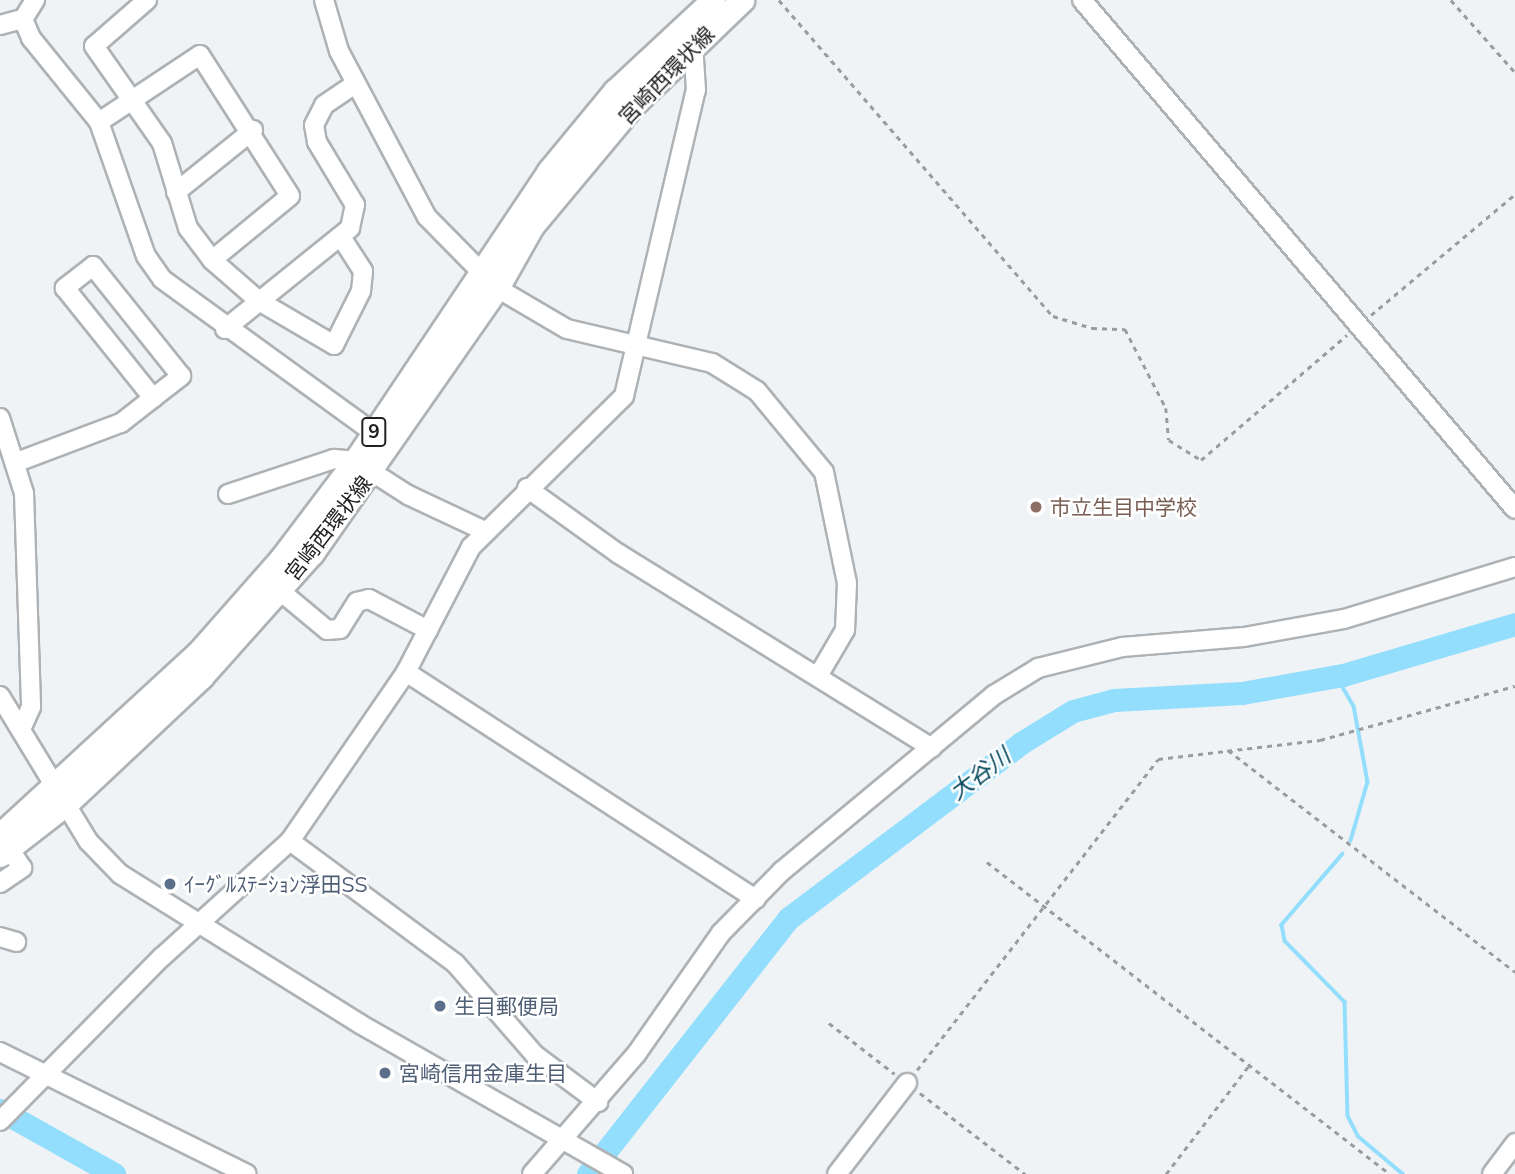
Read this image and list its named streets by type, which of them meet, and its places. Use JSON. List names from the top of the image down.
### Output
{
  "streets": {
    "main road": ["宮崎西環状線", "9"]
  },
  "water": ["大谷川"],
  "places": [
    "市立生目中学校",
    "ｲｰｸﾞﾙｽﾃｰｼｮﾝ浮田SS",
    "生目郵便局",
    "宮崎信用金庫生目"
  ]
}
